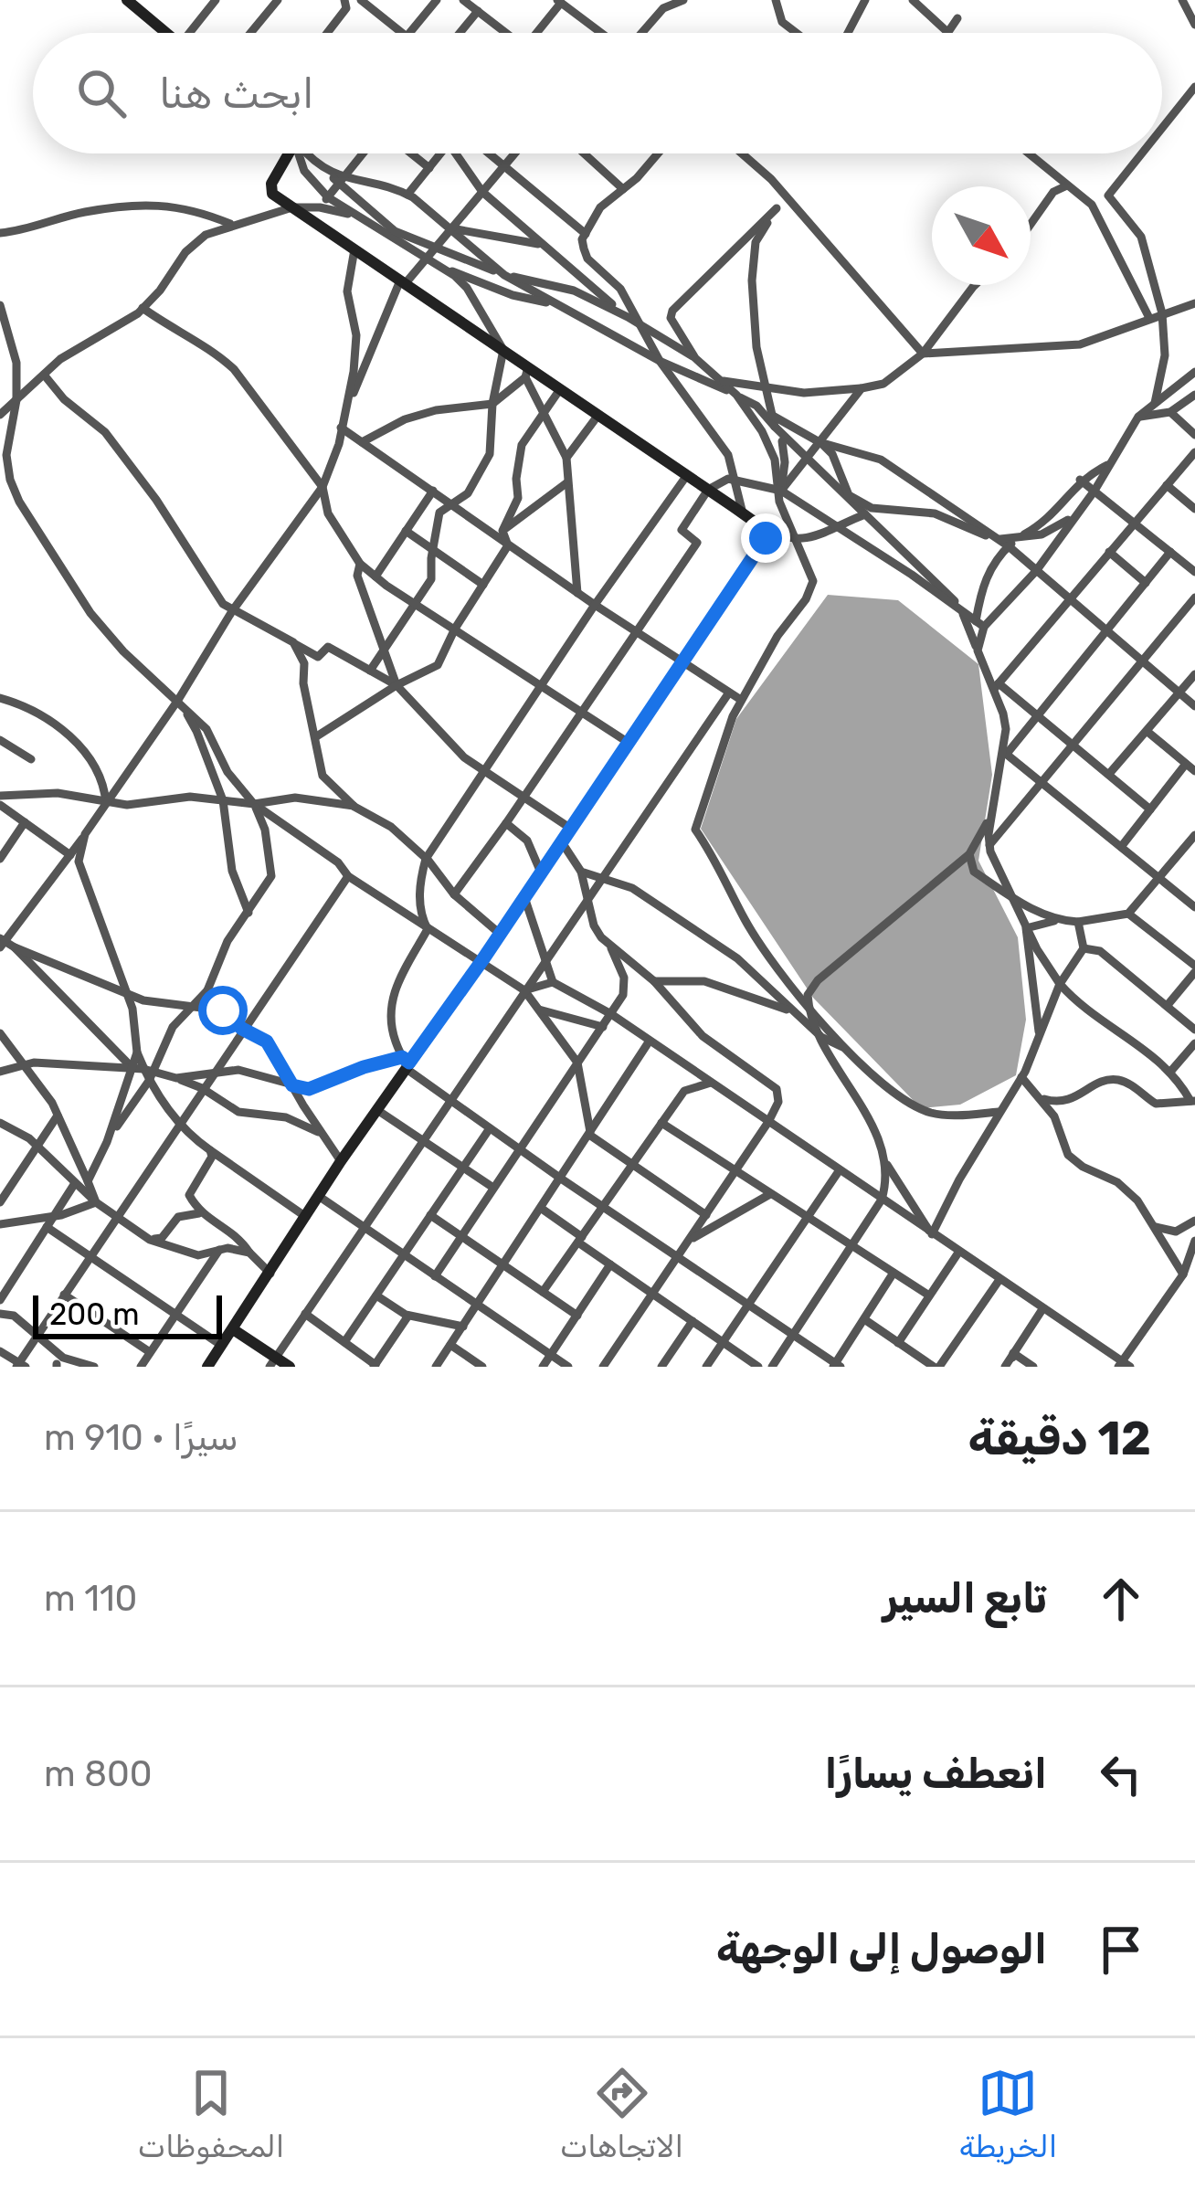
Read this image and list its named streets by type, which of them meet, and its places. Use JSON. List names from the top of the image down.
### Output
{
  "scale_bar": "200 m",
  "north": "bottom right",
  "page": {
    "search": "ابحث هنا",
    "scale": "200 m",
    "heading": ["12 دقيقة", "سيرًا · 910 m"],
    "list": [
      ["تابع السير", "110 m"],
      ["انعطف يسارًا", "800 m"],
      "الوصول إلى الوجهة"
    ],
    "nav": ["الخريطة", "الاتجاهات", "المحفوظات"]
  }
}
